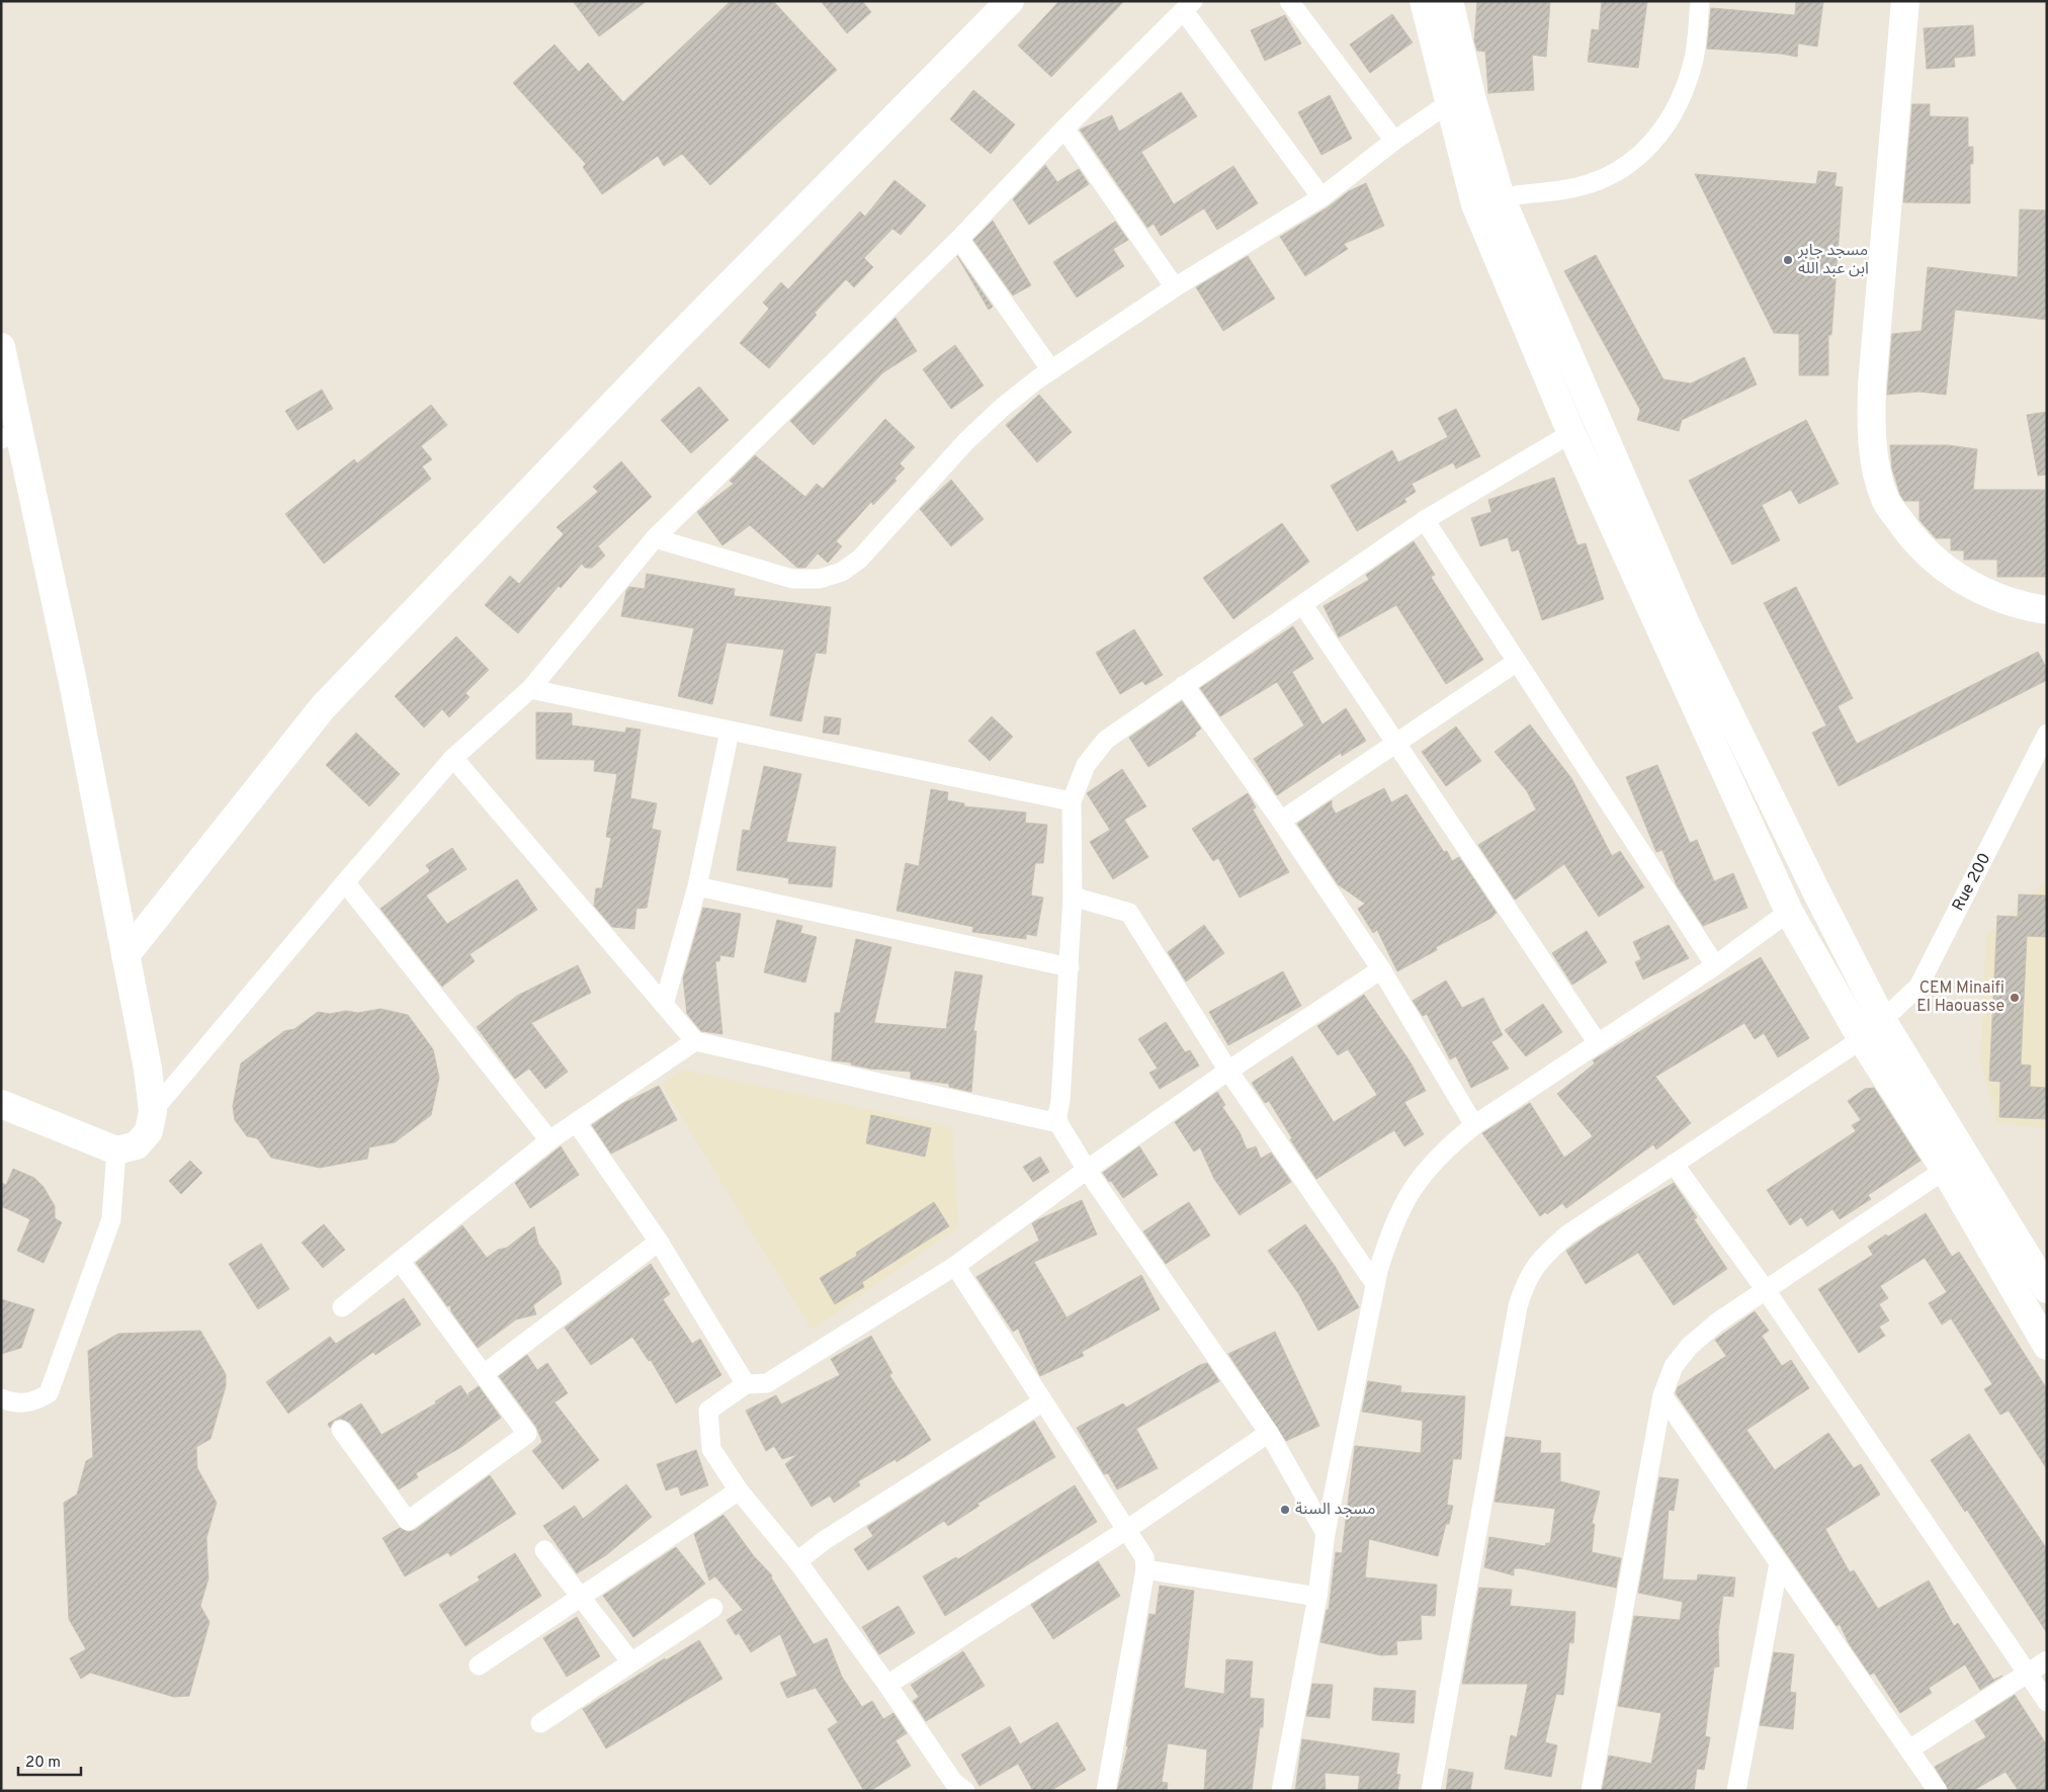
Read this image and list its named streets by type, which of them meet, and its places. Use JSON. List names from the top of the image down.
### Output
{
  "streets": {
    "street": ["Rue 200"]
  },
  "places": ["مسجد جابر ابن عبد الله", "CEM Minaifi El Haouasse", "مسجد السنة"],
  "scale_bar": "20 m"
}
